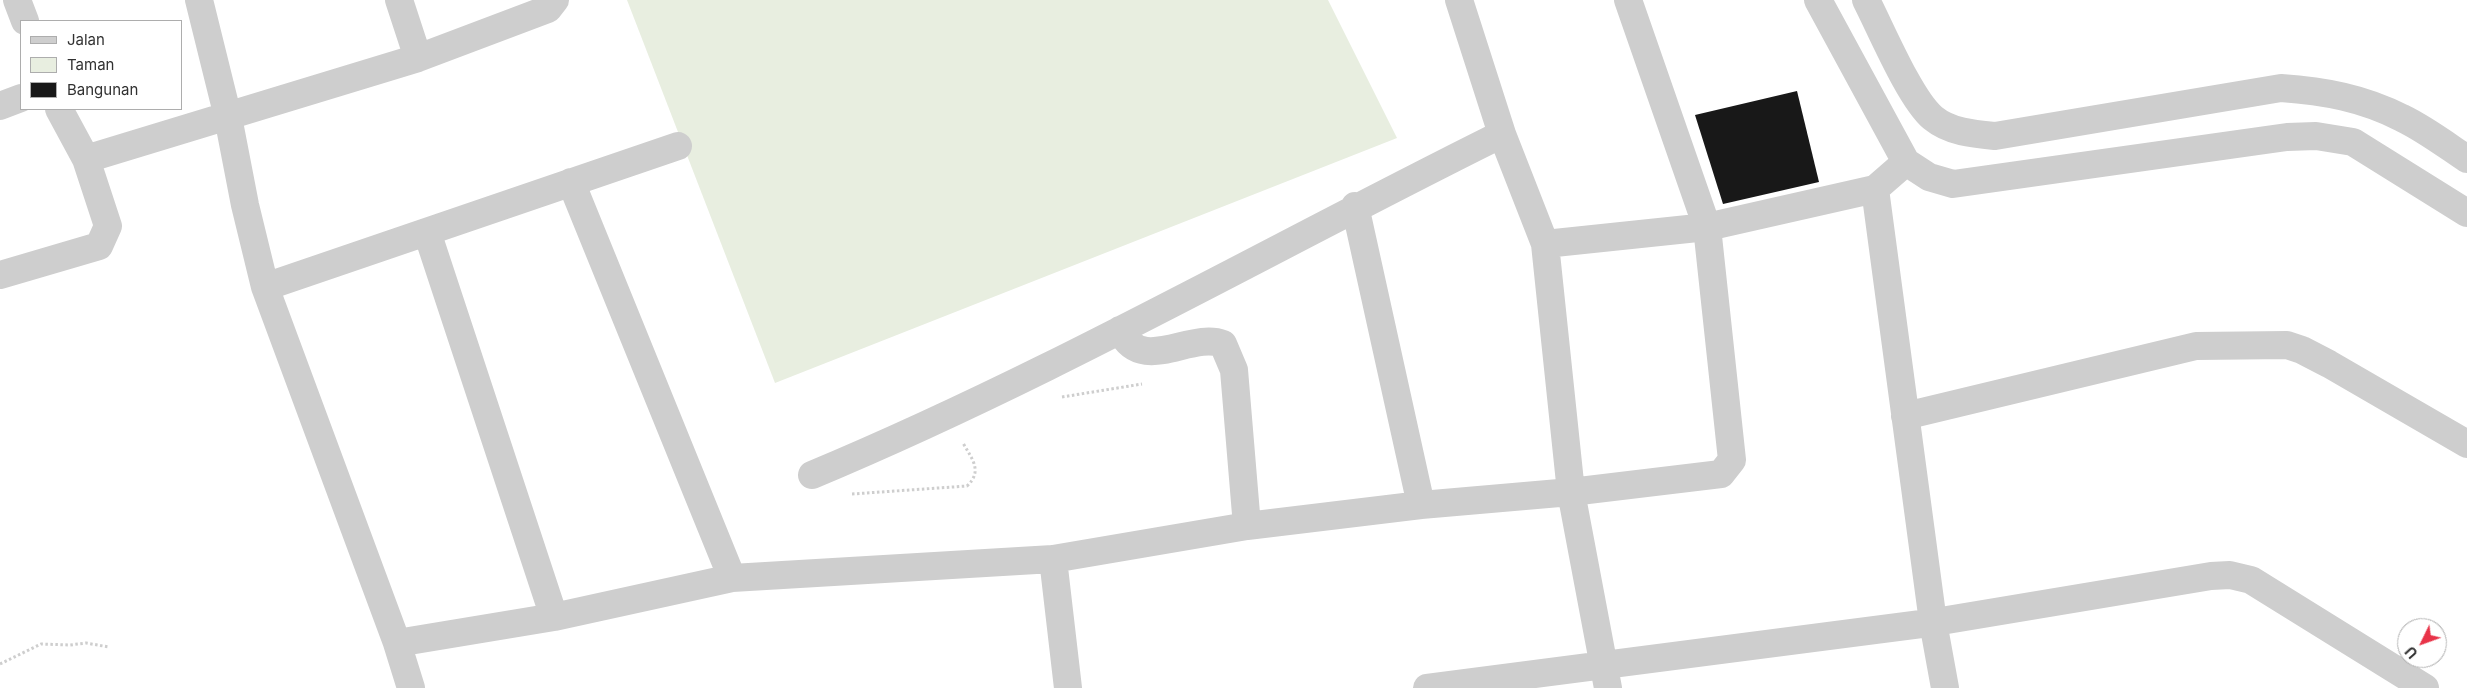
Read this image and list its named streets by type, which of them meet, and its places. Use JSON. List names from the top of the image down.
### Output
{
  "legend": ["Jalan", "Taman", "Bangunan"],
  "north": "bottom left"
}
